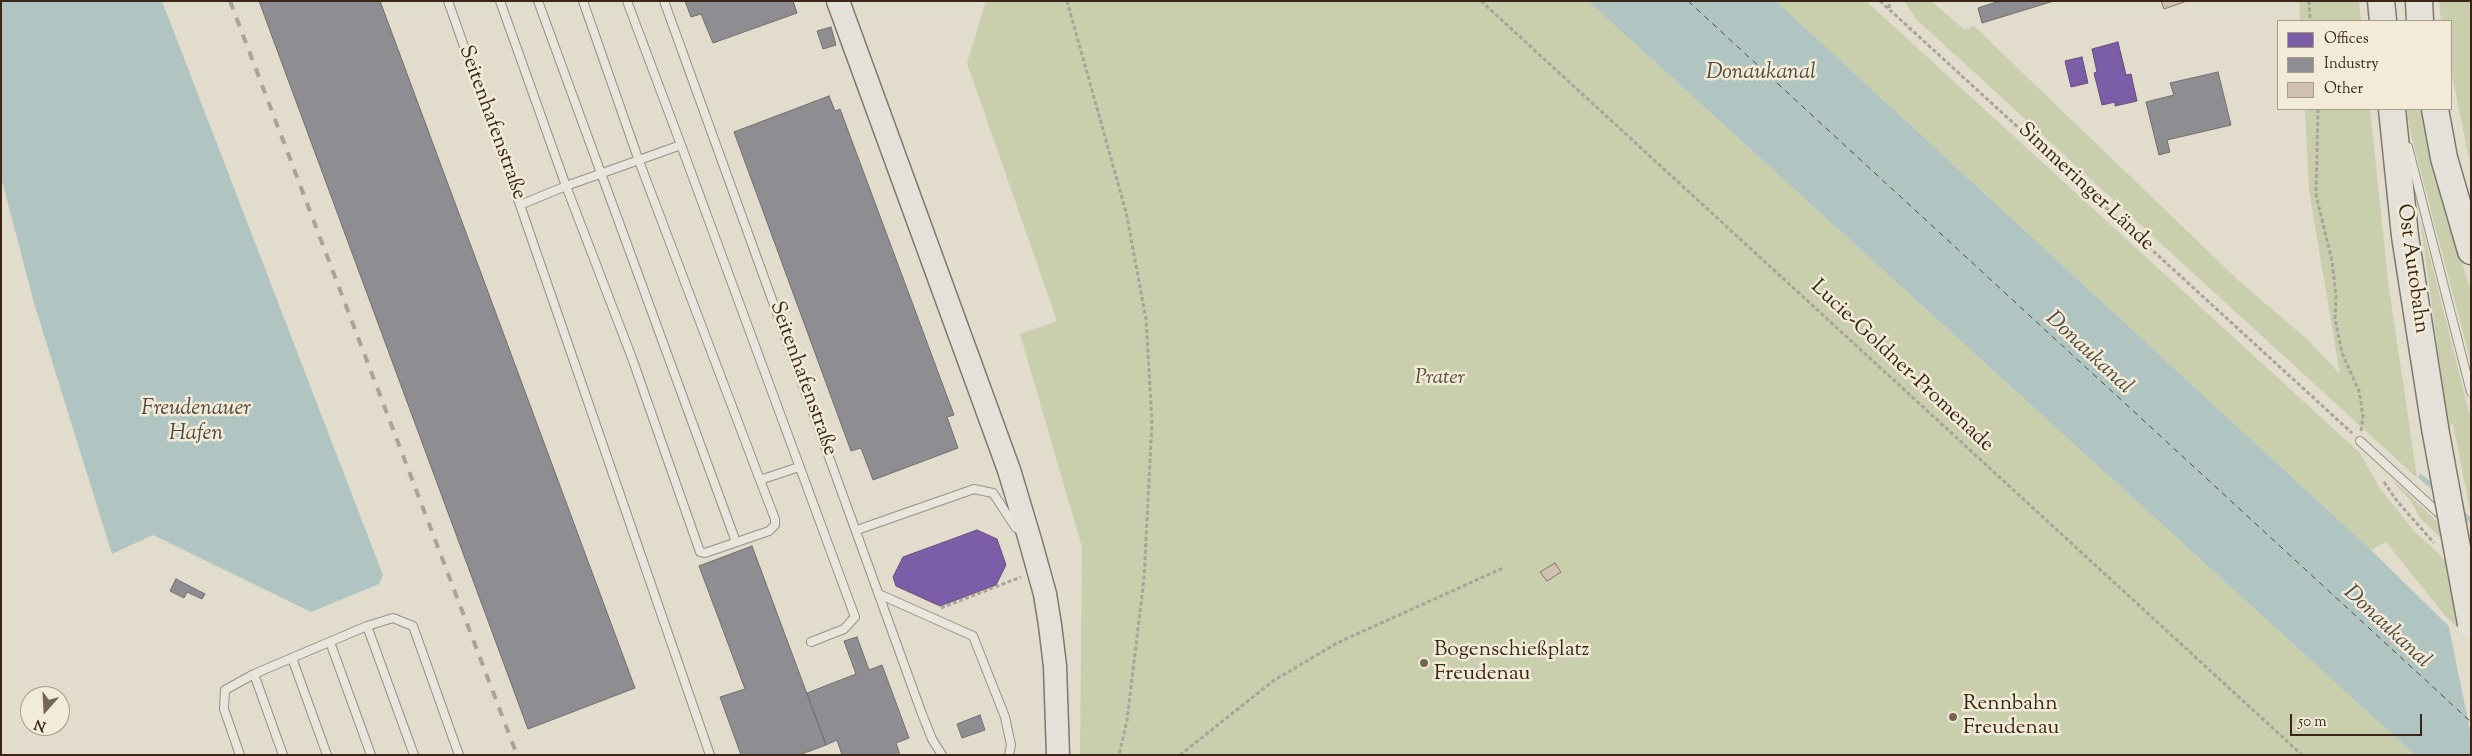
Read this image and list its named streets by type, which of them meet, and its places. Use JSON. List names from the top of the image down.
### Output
{
  "streets": {
    "highway": ["Ost Autobahn"],
    "lane": ["Seitenhafenstraße"],
    "path": ["Simmeringer Lände", "Lucie-Goldner-Promenade"]
  },
  "water": ["Donaukanal", "Freudenauer Hafen"],
  "parks": ["Prater"],
  "places": ["Bogenschießplatz Freudenau", "Rennbahn Freudenau"],
  "legend": ["Offices", "Industry", "Other"],
  "scale_bar": "50 m",
  "north": "bottom"
}
